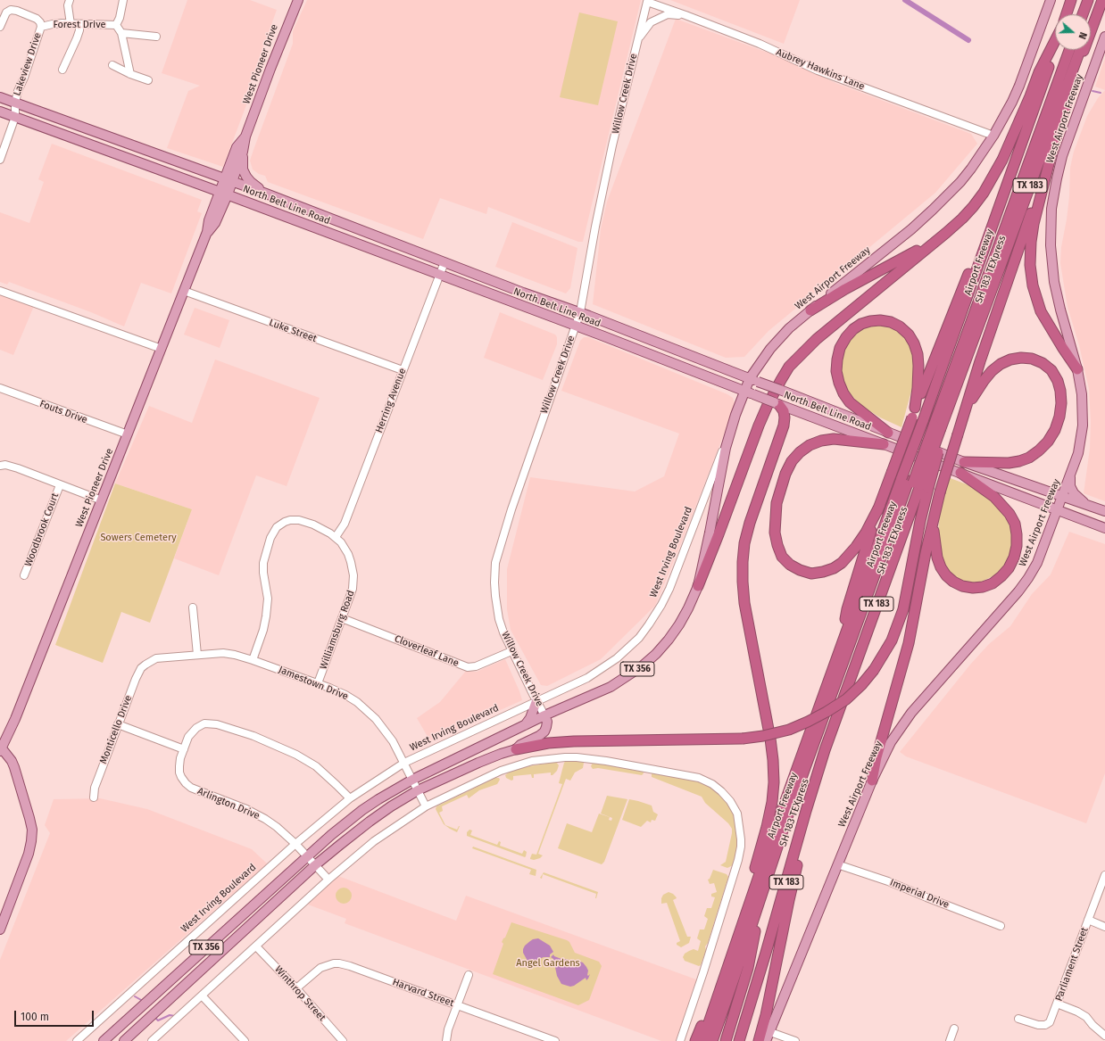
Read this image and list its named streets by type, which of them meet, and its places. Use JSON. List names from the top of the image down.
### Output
{
  "streets": {
    "highway": ["TX 183", "Airport Freeway", "SH 183 TEXpress"],
    "main road": [
      "West Pioneer Drive",
      "West Airport Freeway",
      "North Belt Line Road",
      "West Irving Boulevard",
      "TX 356"
    ],
    "street": [
      "Forest Drive",
      "Lakeview Drive",
      "Aubrey Hawkins Lane",
      "Willow Creek Drive",
      "Luke Street",
      "Herring Avenue",
      "Fouts Drive",
      "Woodbrook Court",
      "Williamsburg Road",
      "Cloverleaf Lane",
      "Jamestown Drive",
      "Monticello Drive",
      "Arlington Drive",
      "Imperial Drive",
      "Parliament Street",
      "Harvard Street",
      "Winthrop Street"
    ]
  },
  "crossings": [
    ["Forest Drive", "Lakeview Drive"],
    ["Lakeview Drive", "North Belt Line Road"],
    ["West Pioneer Drive", "North Belt Line Road"],
    ["West Pioneer Drive", "Luke Street"],
    ["West Pioneer Drive", "Fouts Drive"],
    ["Aubrey Hawkins Lane", "Willow Creek Drive"],
    ["Aubrey Hawkins Lane", "West Airport Freeway"],
    ["Willow Creek Drive", "North Belt Line Road"],
    ["Willow Creek Drive", "West Irving Boulevard"],
    ["Willow Creek Drive", "Cloverleaf Lane"],
    ["Willow Creek Drive", "TX 356"],
    ["West Airport Freeway", "North Belt Line Road"],
    ["West Airport Freeway", "West Irving Boulevard"],
    ["West Airport Freeway", "Imperial Drive"],
    ["North Belt Line Road", "Herring Avenue"],
    ["North Belt Line Road", "West Irving Boulevard"],
    ["Airport Freeway", "SH 183 TEXpress"],
    ["Luke Street", "Herring Avenue"],
    ["Herring Avenue", "Williamsburg Road"],
    ["West Irving Boulevard", "Jamestown Drive"],
    ["West Irving Boulevard", "Arlington Drive"],
    ["Williamsburg Road", "Cloverleaf Lane"],
    ["Williamsburg Road", "Jamestown Drive"],
    ["TX 356", "Jamestown Drive"],
    ["TX 356", "Arlington Drive"],
    ["Jamestown Drive", "Monticello Drive"],
    ["Harvard Street", "Winthrop Street"]
  ],
  "parks": ["Sowers Cemetery", "Angel Gardens"],
  "scale_bar": "100 m",
  "north": "right"
}
